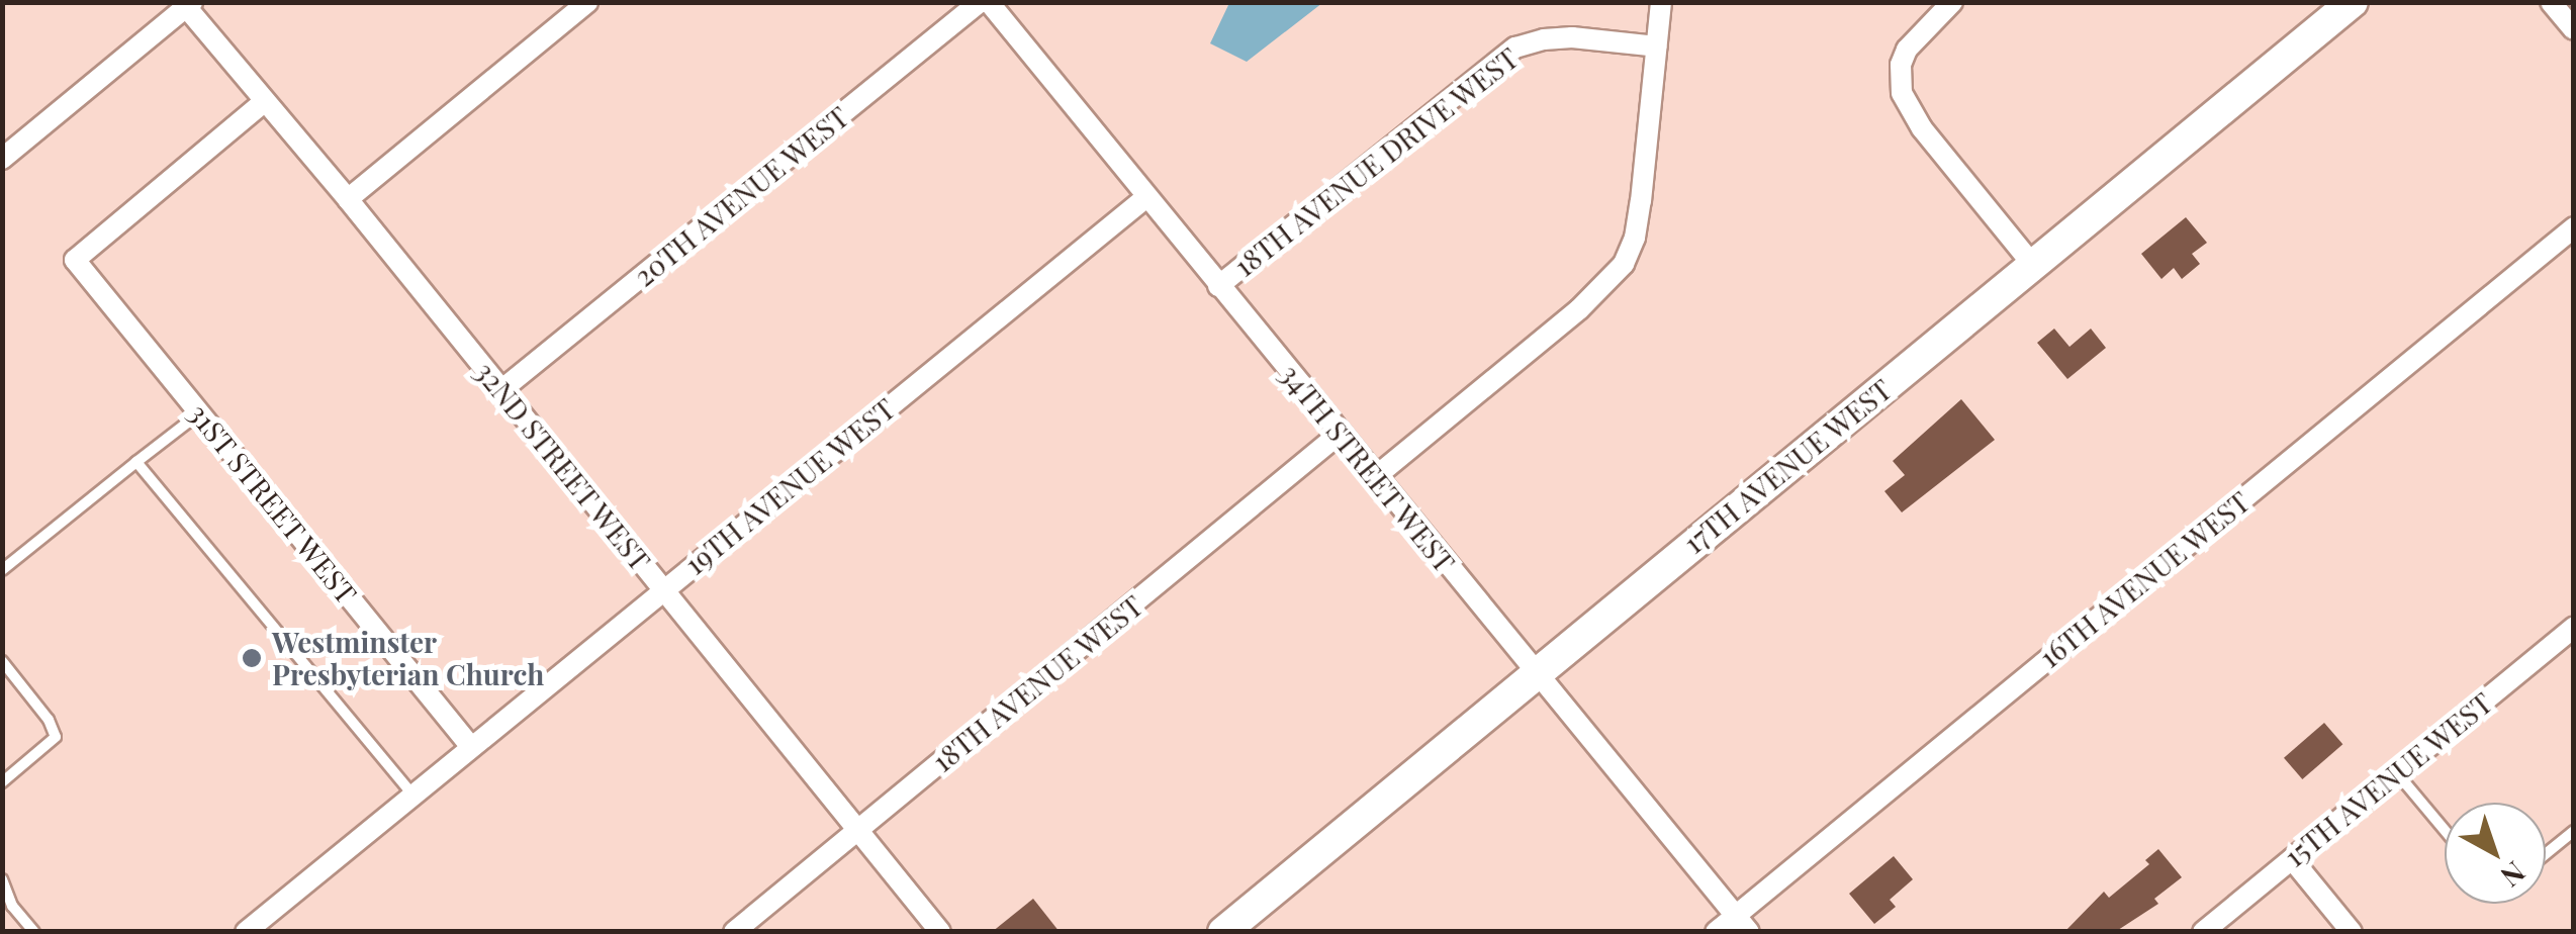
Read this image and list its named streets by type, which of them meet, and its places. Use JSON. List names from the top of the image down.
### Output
{
  "streets": {
    "street": [
      "18TH AVENUE DRIVE WEST",
      "20TH AVENUE WEST",
      "32ND STREET WEST",
      "17TH AVENUE WEST",
      "34TH STREET WEST",
      "19TH AVENUE WEST",
      "31ST STREET WEST",
      "16TH AVENUE WEST",
      "18TH AVENUE WEST",
      "15TH AVENUE WEST"
    ]
  },
  "crossings": [
    ["18TH AVENUE DRIVE WEST", "34TH STREET WEST"],
    ["20TH AVENUE WEST", "32ND STREET WEST"],
    ["32ND STREET WEST", "19TH AVENUE WEST"],
    ["32ND STREET WEST", "31ST STREET WEST"],
    ["32ND STREET WEST", "18TH AVENUE WEST"],
    ["17TH AVENUE WEST", "34TH STREET WEST"],
    ["34TH STREET WEST", "19TH AVENUE WEST"],
    ["34TH STREET WEST", "16TH AVENUE WEST"],
    ["34TH STREET WEST", "18TH AVENUE WEST"],
    ["19TH AVENUE WEST", "31ST STREET WEST"]
  ],
  "places": ["Westminster Presbyterian Church"],
  "north": "bottom right"
}
